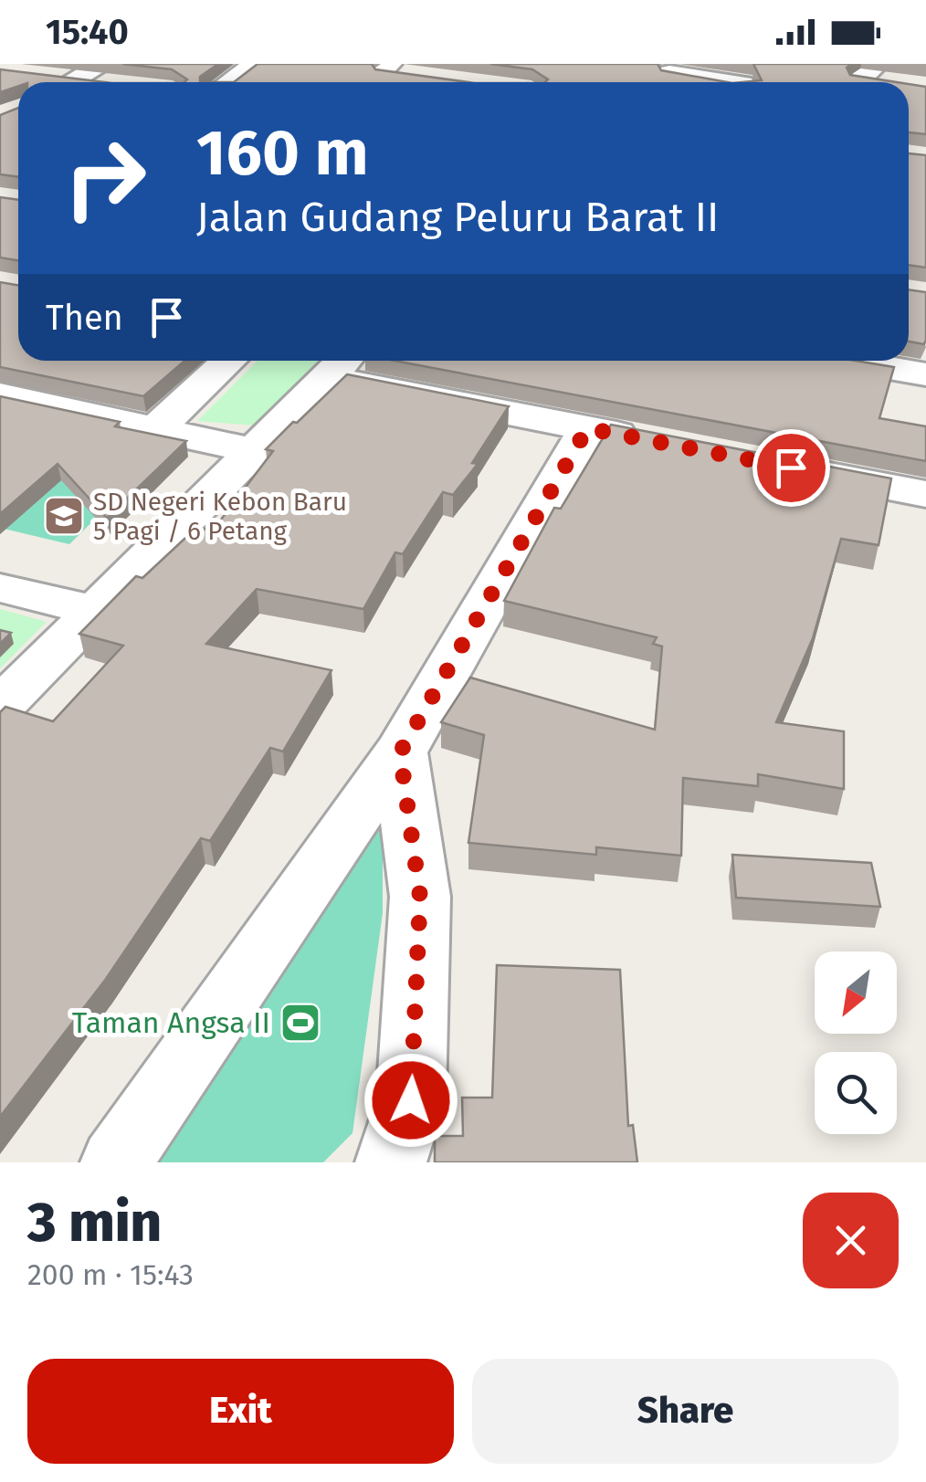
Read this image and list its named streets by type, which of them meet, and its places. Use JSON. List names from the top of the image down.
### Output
{
  "places": {
    "school or university": ["SD Negeri Kebon Baru 5 Pagi / 6 Petang"],
    "sports": ["Taman Angsa II"]
  },
  "north": "bottom left",
  "page": {
    "status": "15:40",
    "turn": ["160 m", "Jalan Gudang Peluru Barat II"],
    "then": "Then",
    "heading": ["3 min", "200 m · 15:43"],
    "buttons": ["Exit", "Share"]
  }
}
